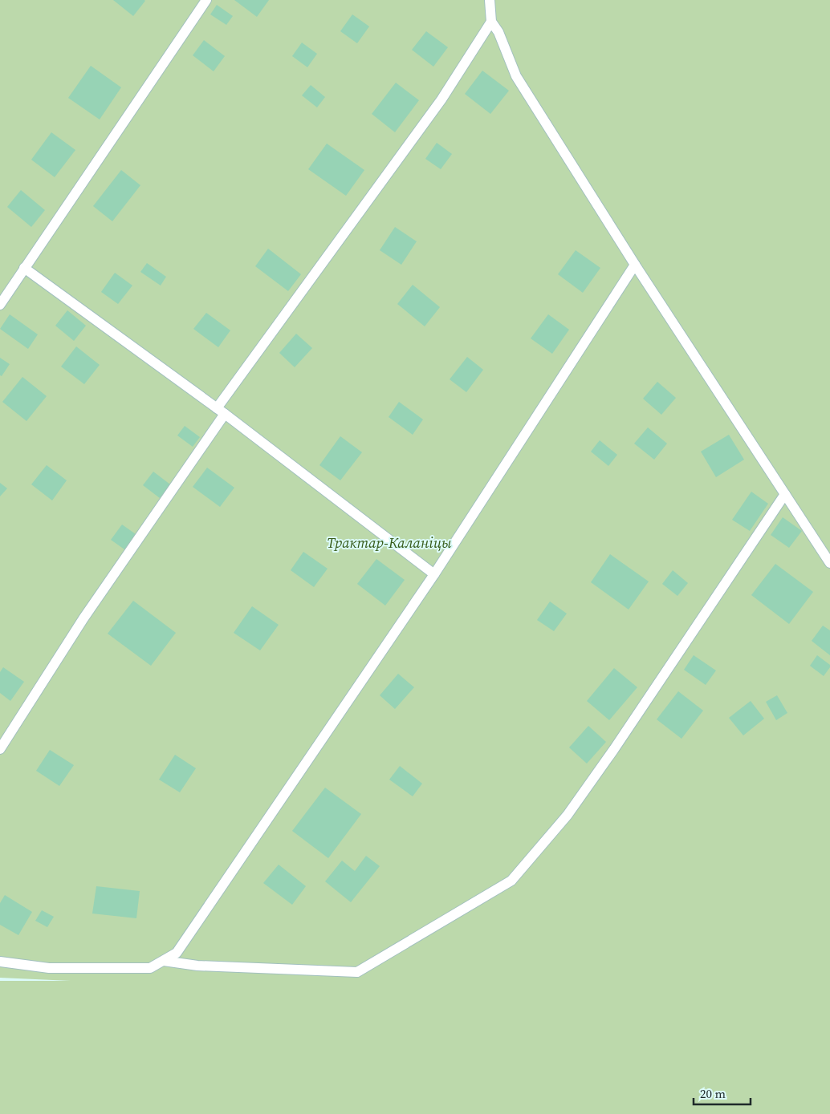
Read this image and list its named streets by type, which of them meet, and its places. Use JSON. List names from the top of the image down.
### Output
{
  "parks": ["Трактар-Каланіцы"],
  "scale_bar": "20 m"
}
